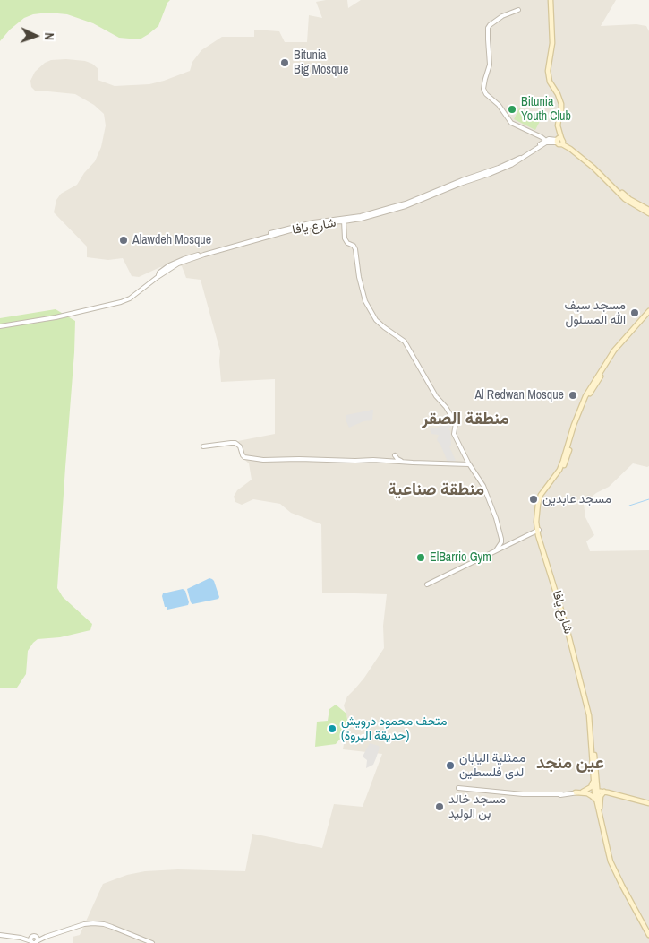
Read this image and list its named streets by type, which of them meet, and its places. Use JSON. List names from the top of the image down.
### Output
{
  "streets": {
    "main road": ["شارع يافا"]
  },
  "districts": ["منطقة الصقر", "منطقة صناعية", "عين منجد"],
  "places": [
    "Bitunia Big Mosque",
    "Bitunia Youth Club",
    "Alawdeh Mosque",
    "مسجد سيف الله المسلول",
    "Al Redwan Mosque",
    "مسجد عابدين",
    "ElBarrio Gym",
    "متحف محمود درويش (حديقة البروة)",
    "ممثلية اليابان لدى فلسطين",
    "مسجد خالد بن الوليد"
  ],
  "north": "right"
}
